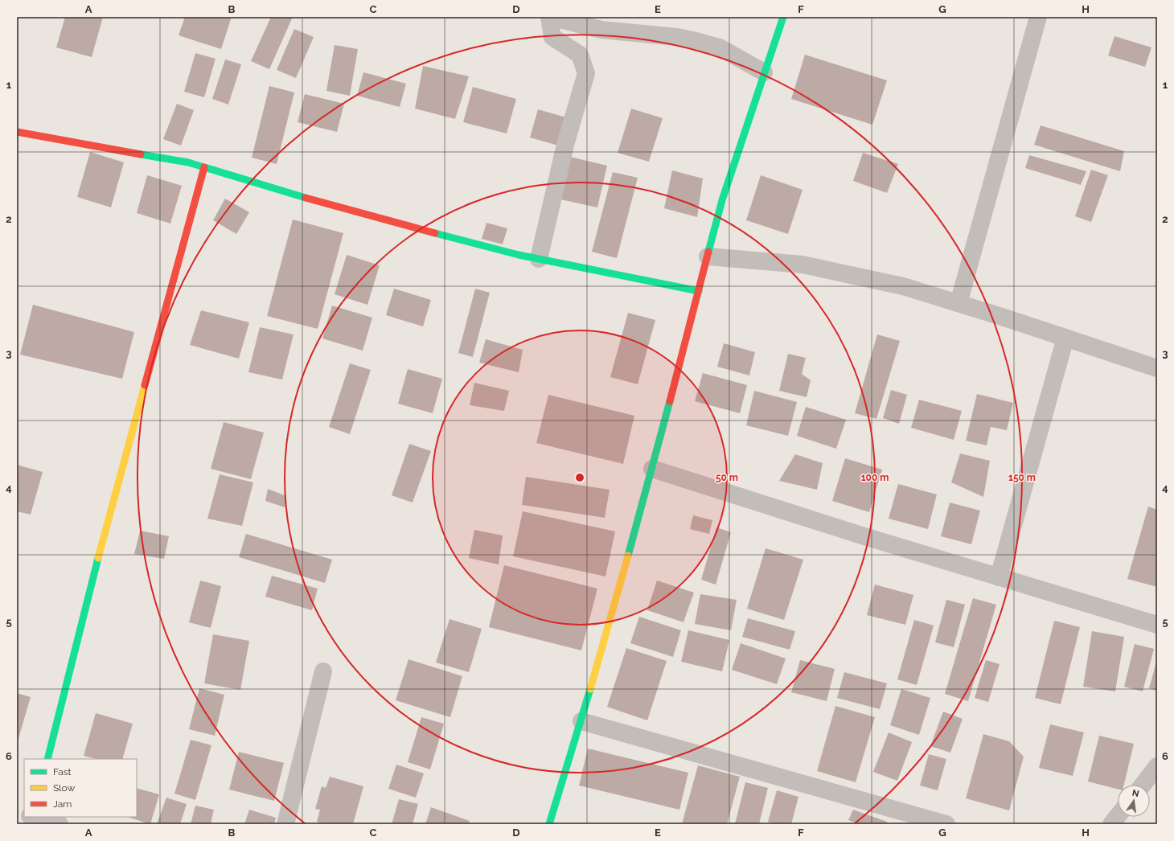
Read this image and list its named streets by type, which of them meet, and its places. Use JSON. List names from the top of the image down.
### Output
{
  "legend": ["Fast", "Slow", "Jam"],
  "north": "top",
  "grid": {
    "columns": [
      "A",
      "B",
      "C",
      "D",
      "E",
      "F",
      "G",
      "H"
    ],
    "rows": [
      "1",
      "2",
      "3",
      "4",
      "5",
      "6"
    ]
  },
  "rings": ["50 m", "100 m", "150 m"]
}
